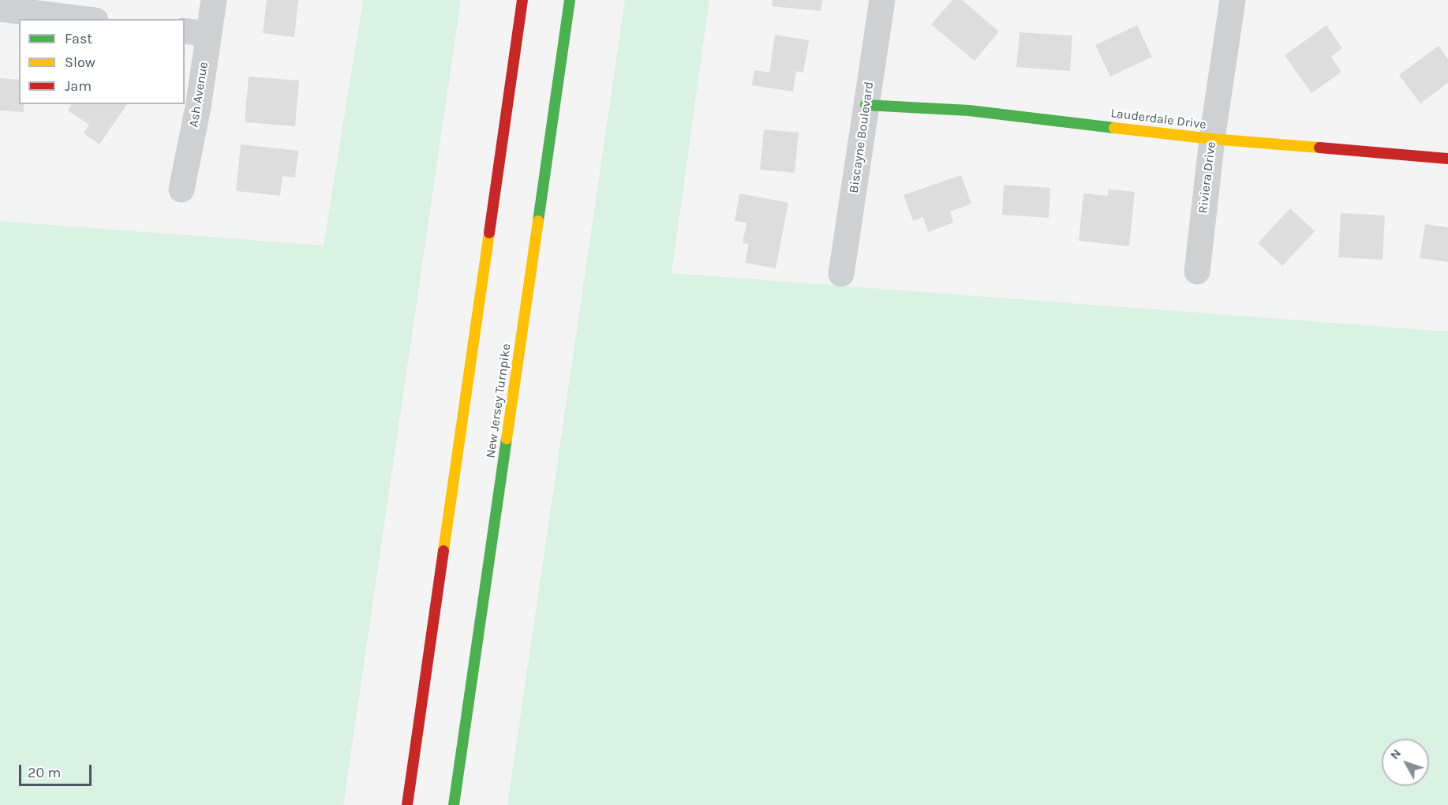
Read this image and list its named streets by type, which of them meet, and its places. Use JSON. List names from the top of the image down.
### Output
{
  "streets": {
    "main road": ["Lauderdale Drive", "New Jersey Turnpike"],
    "street": ["Ash Avenue", "Biscayne Boulevard", "Riviera Drive"]
  },
  "crossings": [
    ["Lauderdale Drive", "Biscayne Boulevard"],
    ["Lauderdale Drive", "Riviera Drive"]
  ],
  "legend": ["Fast", "Slow", "Jam"],
  "scale_bar": "20 m",
  "north": "top left"
}
